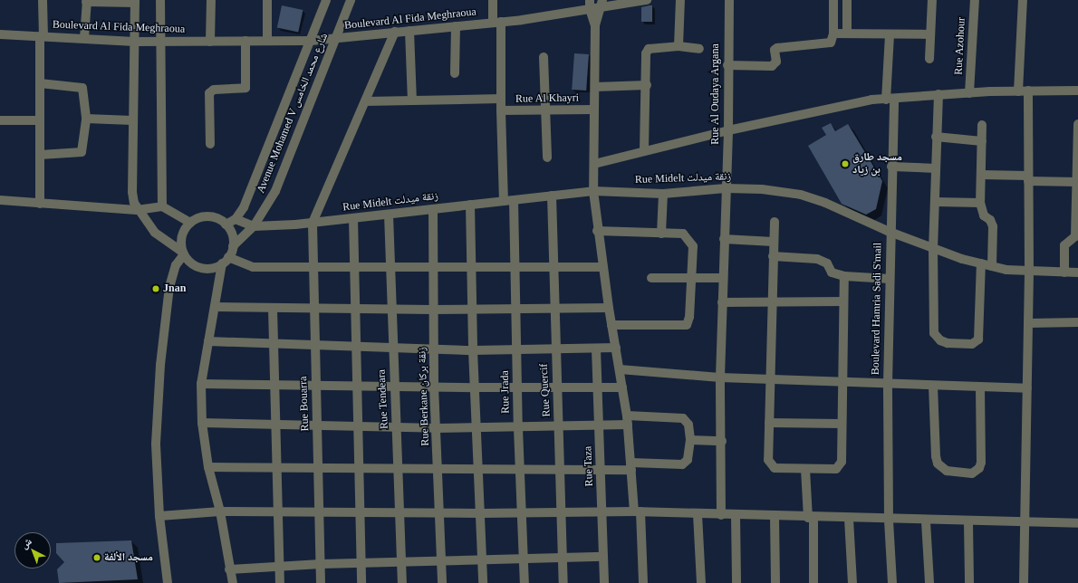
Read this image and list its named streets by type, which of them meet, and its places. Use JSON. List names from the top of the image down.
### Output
{
  "streets": {
    "street": [
      "Boulevard Al Fida Meghraoua",
      "Rue Azohour",
      "Rue Al Oudaya Argana",
      "Rue Al Khayri",
      "Avenue Mohamed V شارع محمد الخامس",
      "Rue Midelt زنقة ميدلت",
      "Boulevard Hamria Sadi S'mail",
      "Rue Quercif",
      "Rue Jrada",
      "Rue Berkane زنقة بركان",
      "Rue Tendeara",
      "Rue Bouarra",
      "Rue Taza"
    ]
  },
  "crossings": [
    ["Boulevard Al Fida Meghraoua", "Avenue Mohamed V شارع محمد الخامس"],
    ["Boulevard Al Fida Meghraoua", "Rue Jrada"],
    ["Rue Al Oudaya Argana", "Rue Midelt زنقة ميدلت"],
    ["Rue Al Khayri", "Rue Jrada"],
    ["Avenue Mohamed V شارع محمد الخامس", "Rue Midelt زنقة ميدلت"],
    ["Rue Midelt زنقة ميدلت", "Boulevard Hamria Sadi S'mail"],
    ["Rue Midelt زنقة ميدلت", "Rue Quercif"],
    ["Rue Midelt زنقة ميدلت", "Rue Jrada"],
    ["Rue Midelt زنقة ميدلت", "Rue Berkane زنقة بركان"],
    ["Rue Midelt زنقة ميدلت", "Rue Tendeara"],
    ["Rue Midelt زنقة ميدلت", "Rue Bouarra"]
  ],
  "places": ["مسجد طارق بن زياد", "Jnan", "مسجد الألفة"],
  "north": "top left"
}
